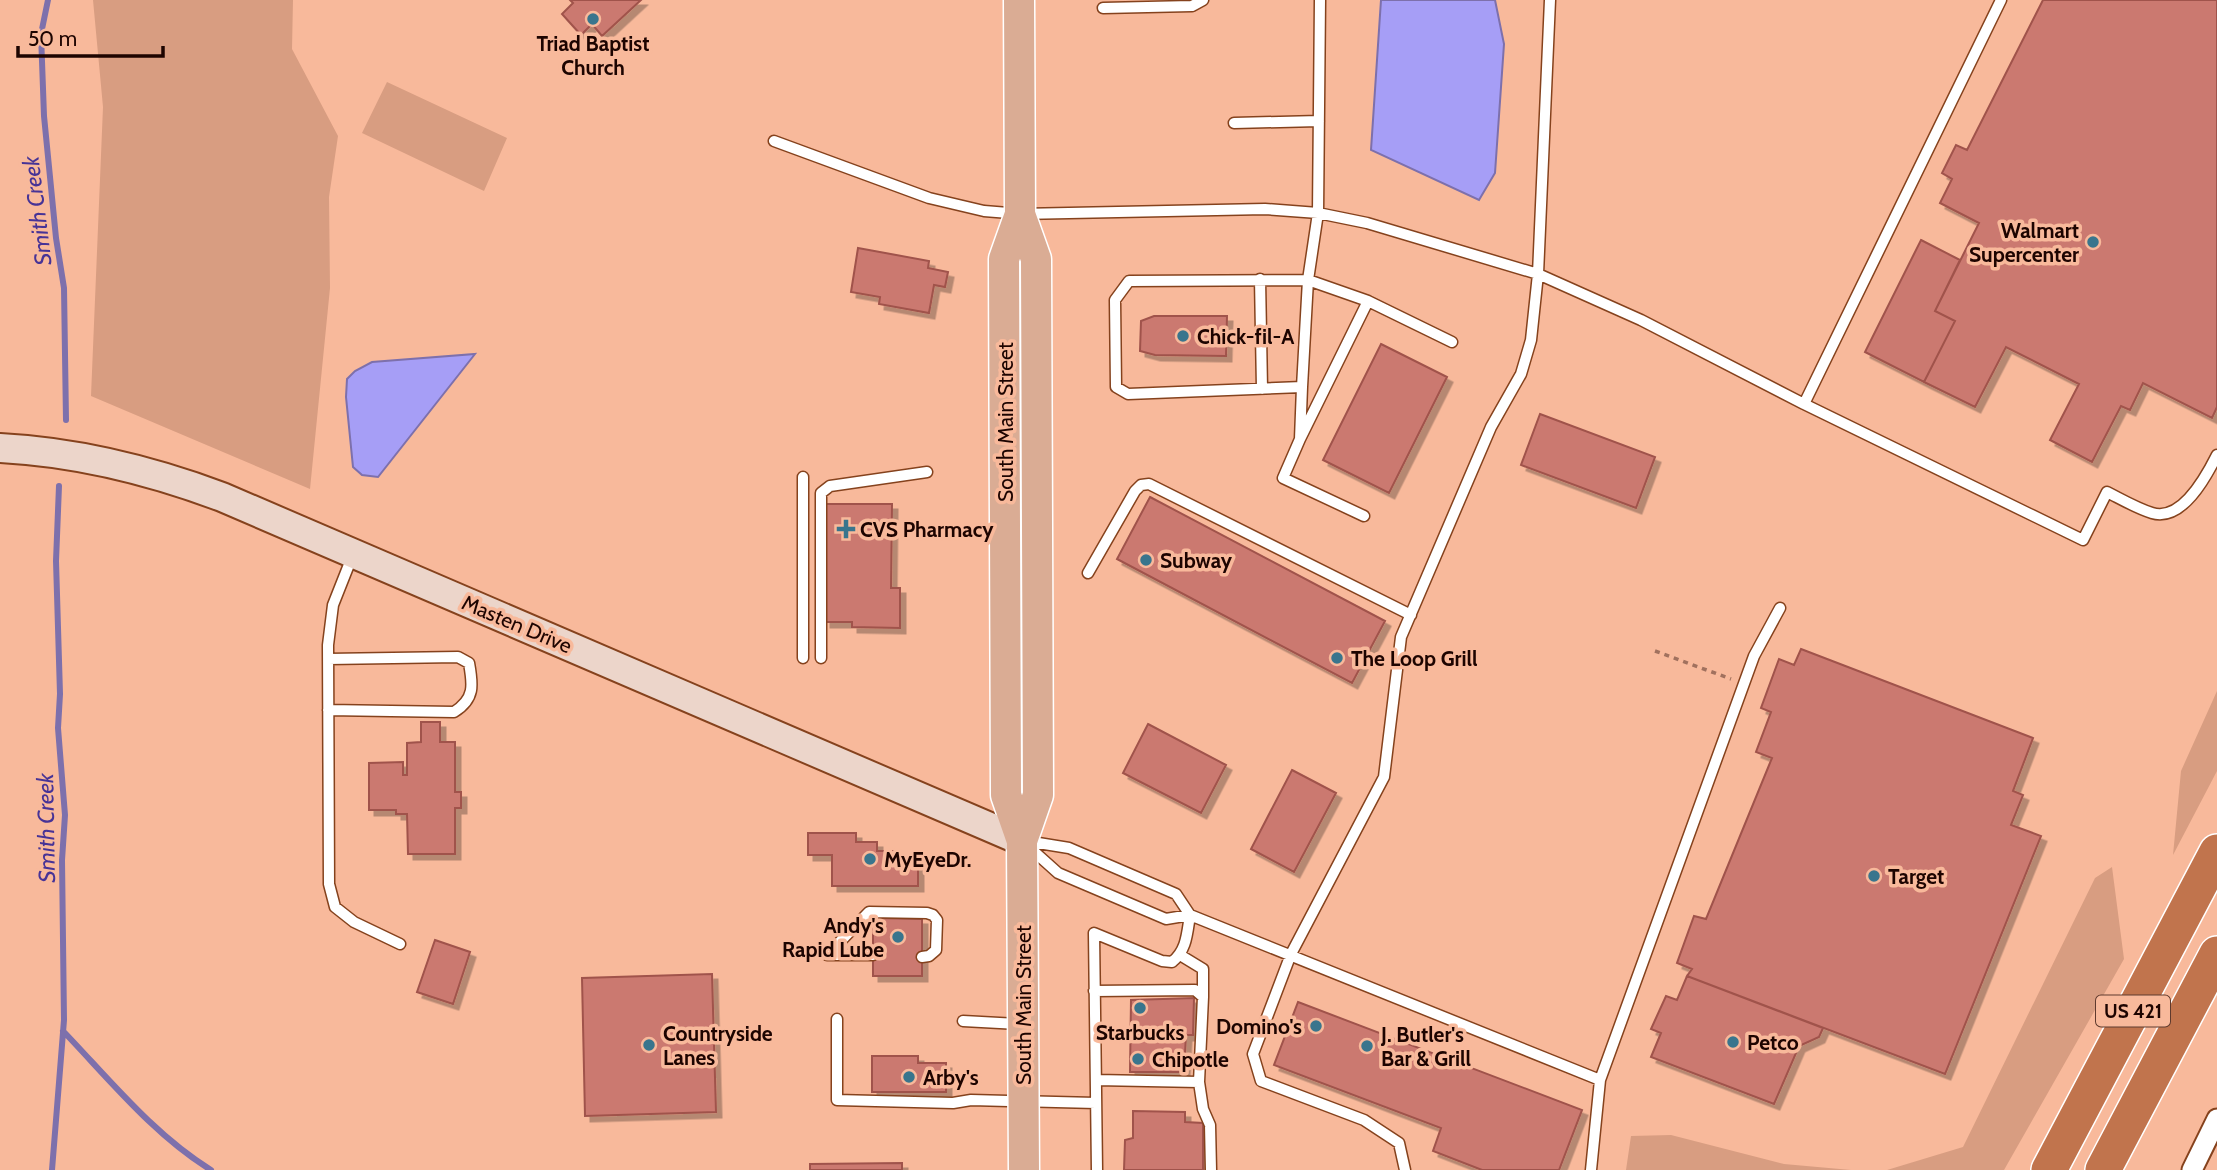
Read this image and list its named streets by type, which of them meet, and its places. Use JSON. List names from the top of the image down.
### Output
{
  "streets": {
    "highway": ["US 421"],
    "main road": ["South Main Street"],
    "street": ["Masten Drive"]
  },
  "crossings": [
    ["South Main Street", "Masten Drive"]
  ],
  "water": ["Smith Creek"],
  "places": {
    "other": [
      "Triad Baptist Church",
      "Walmart Supercenter",
      "Chick-fil-A",
      "Subway",
      "The Loop Grill",
      "MyEyeDr.",
      "Target",
      "Andy's Rapid Lube",
      "Starbucks",
      "Domino's",
      "Petco",
      "Countryside Lanes",
      "J. Butler's Bar & Grill",
      "Chipotle",
      "Arby's"
    ],
    "health": ["CVS Pharmacy"]
  },
  "scale_bar": "50 m"
}
